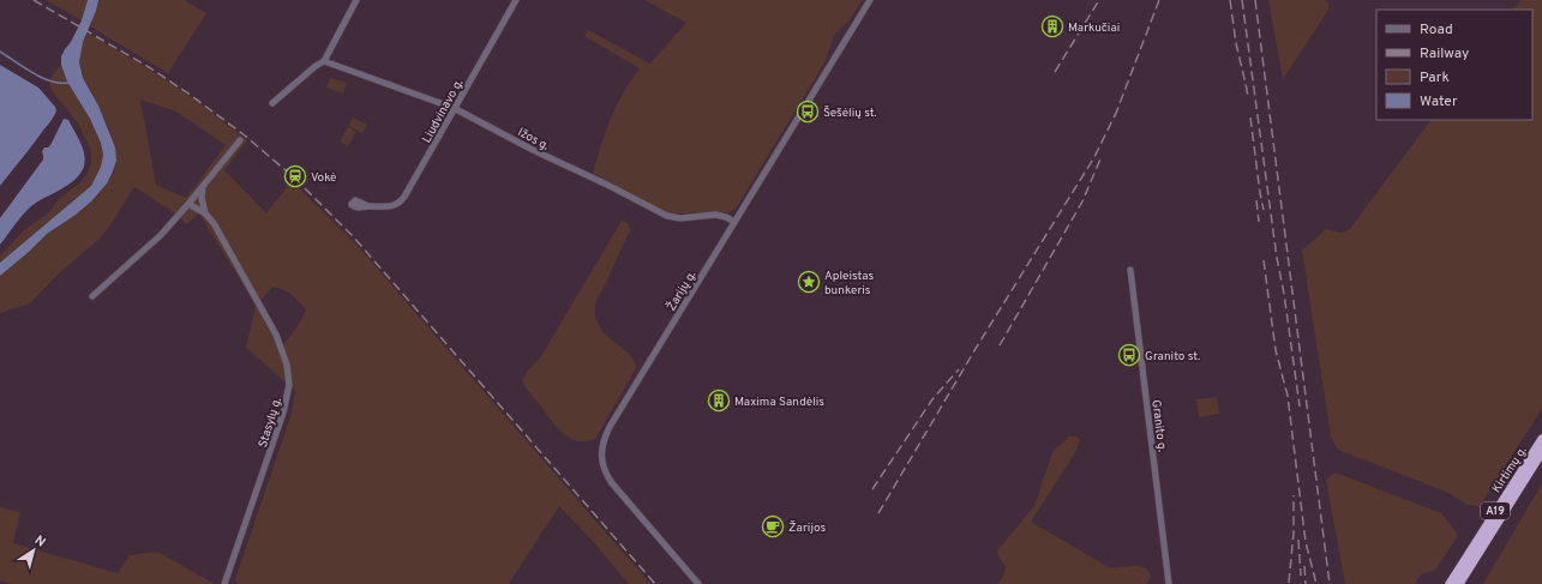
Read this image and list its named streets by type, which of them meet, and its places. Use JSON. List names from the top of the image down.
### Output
{
  "streets": {
    "highway": ["Kirtimų g.", "A19"],
    "street": [
      "Liudvinavo g.",
      "Ižos g.",
      "Žarijų g.",
      "Stasylų g.",
      "Granito g."
    ]
  },
  "crossings": [
    ["Liudvinavo g.", "Ižos g."],
    ["Ižos g.", "Žarijų g."]
  ],
  "places": {
    "building": ["Markučiai", "Maxima Sandėlis"],
    "bus stop": ["Šešėlių st.", "Granito st."],
    "station": ["Vokė"],
    "place": ["Apleistas bunkeris"],
    "cafe": ["Žarijos"]
  },
  "legend": [
    "Road",
    "Railway",
    "Park",
    "Water"
  ],
  "north": "top right"
}
